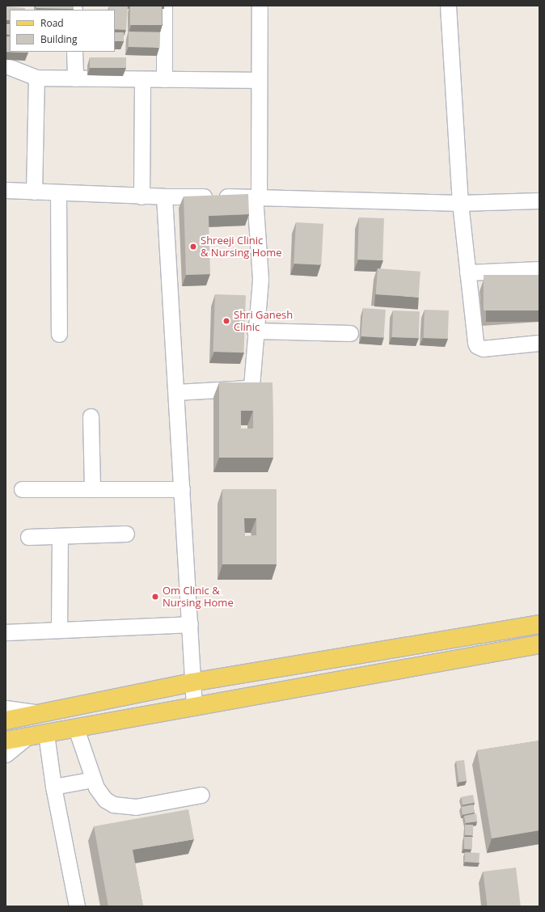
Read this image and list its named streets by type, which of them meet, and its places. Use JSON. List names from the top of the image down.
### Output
{
  "places": ["Shreeji Clinic & Nursing Home", "Shri Ganesh Clinic", "Om Clinic & Nursing Home"],
  "legend": ["Road", "Building"]
}
